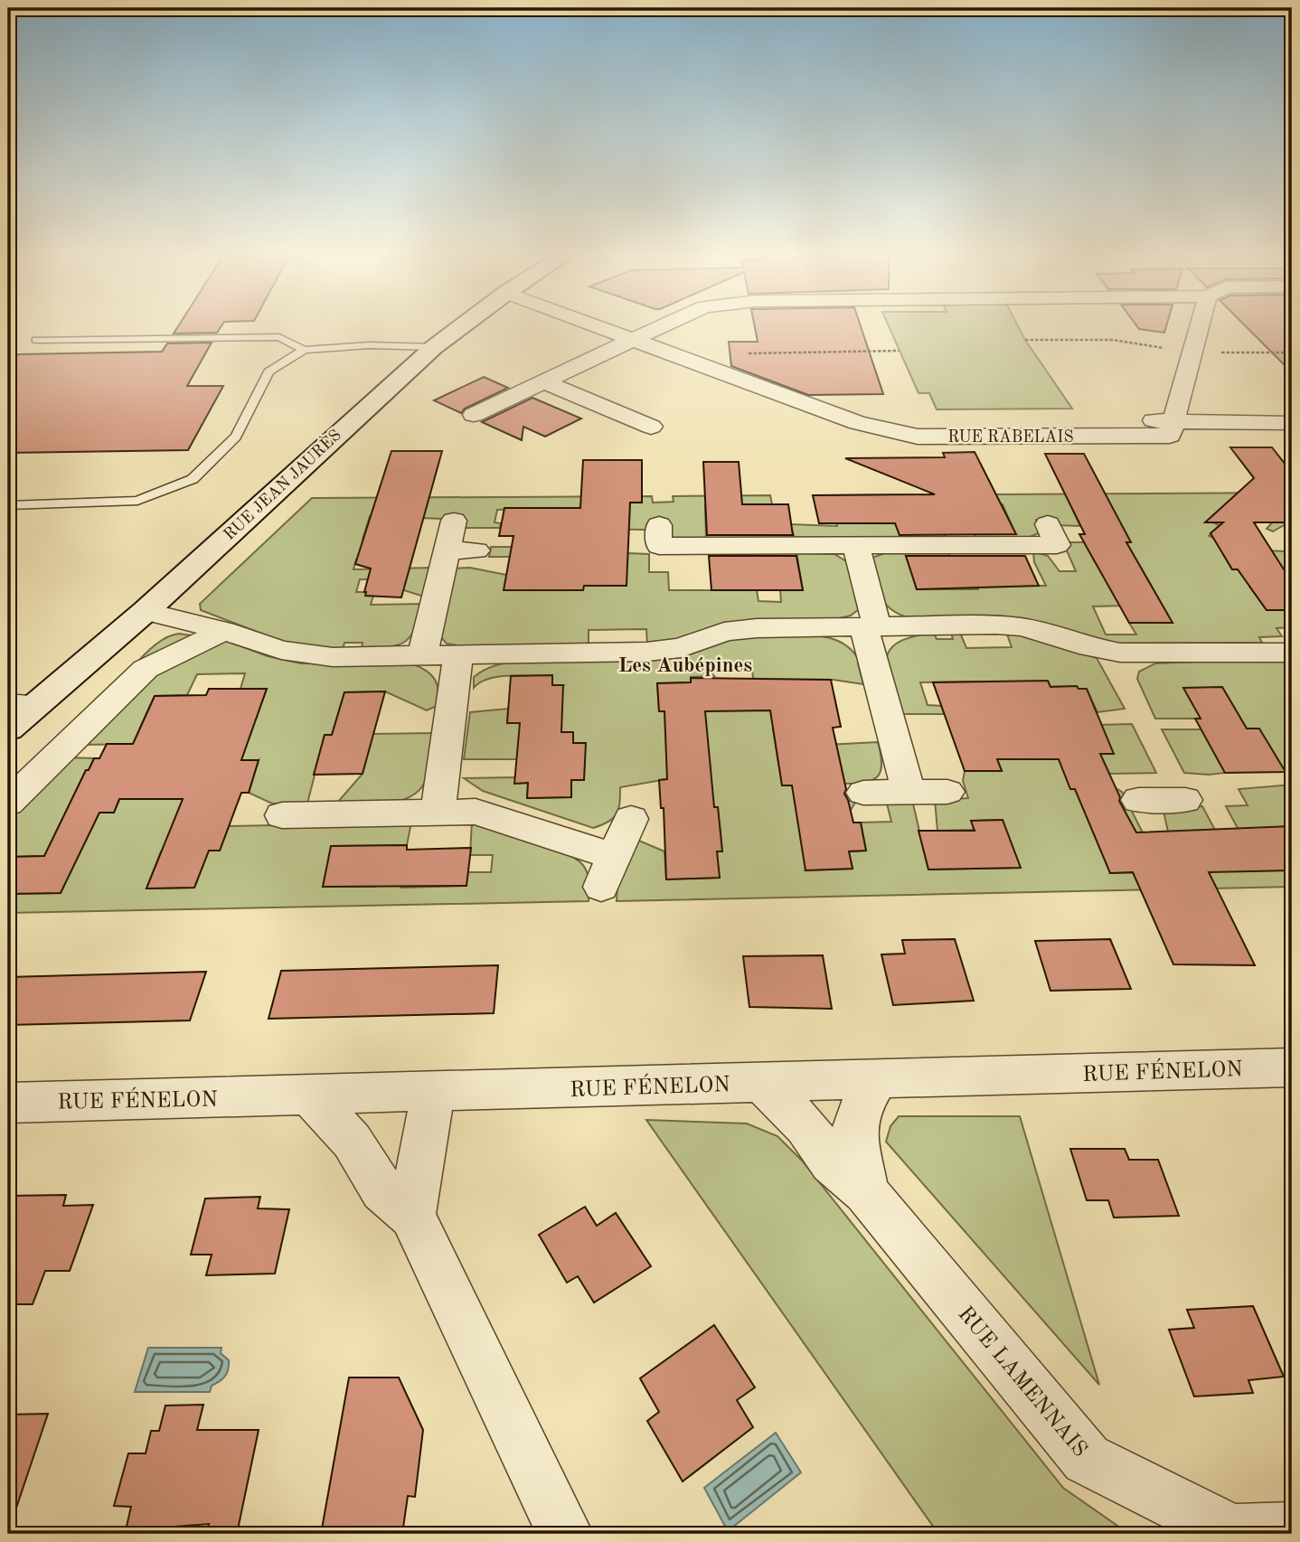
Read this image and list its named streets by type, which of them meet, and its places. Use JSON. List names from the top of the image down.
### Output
{
  "streets": {
    "main road": ["RUE JEAN JAURÈS"],
    "street": ["RUE RABELAIS", "RUE FÉNELON", "RUE LAMENNAIS"]
  },
  "crossings": [
    ["RUE FÉNELON", "RUE LAMENNAIS"]
  ],
  "districts": ["Les Aubépines"]
}
